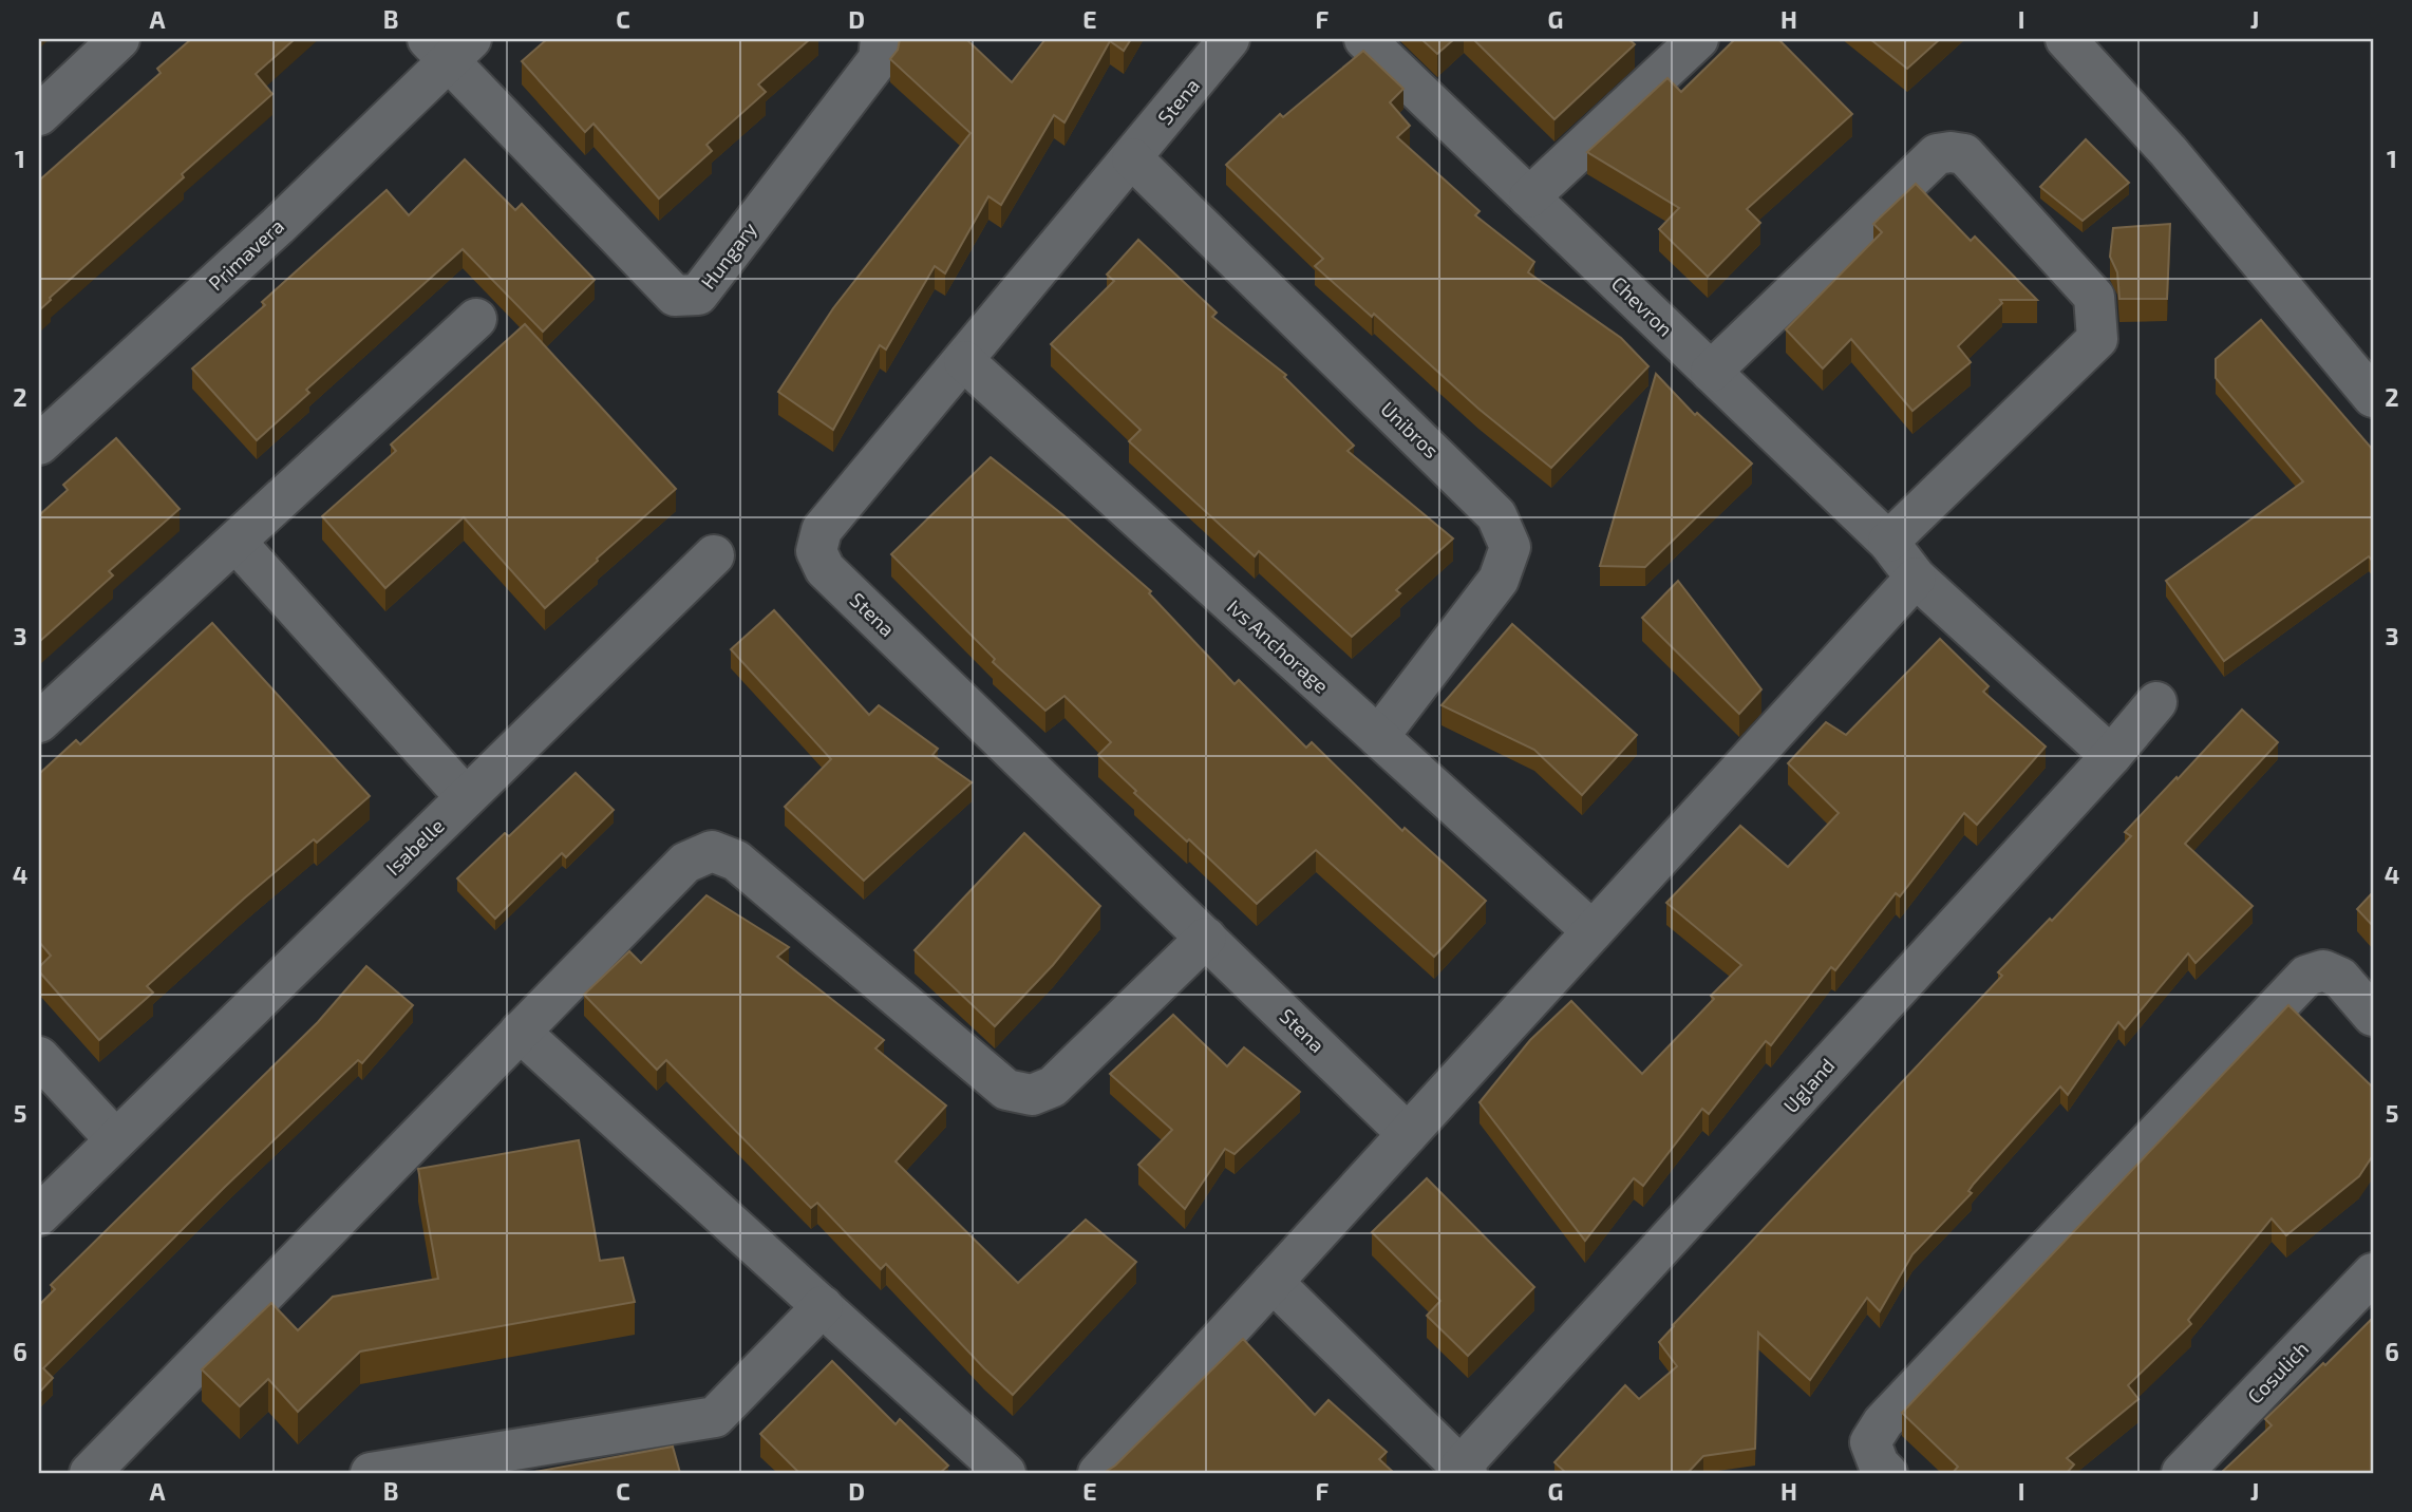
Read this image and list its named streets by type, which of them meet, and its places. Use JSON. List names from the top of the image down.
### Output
{
  "streets": {
    "street": [
      "Stena",
      "Primavera",
      "Hungary",
      "Chevron",
      "Unibros",
      "Ivs Anchorage",
      "Isabelle",
      "Ugland",
      "Cosulich"
    ]
  },
  "crossings": [
    ["Stena", "Unibros"],
    ["Stena", "Ivs Anchorage"],
    ["Primavera", "Hungary"],
    ["Chevron", "Ugland"],
    ["Unibros", "Ivs Anchorage"]
  ],
  "grid": {
    "columns": [
      "A",
      "B",
      "C",
      "D",
      "E",
      "F",
      "G",
      "H",
      "I",
      "J"
    ],
    "rows": [
      "1",
      "2",
      "3",
      "4",
      "5",
      "6"
    ]
  }
}
